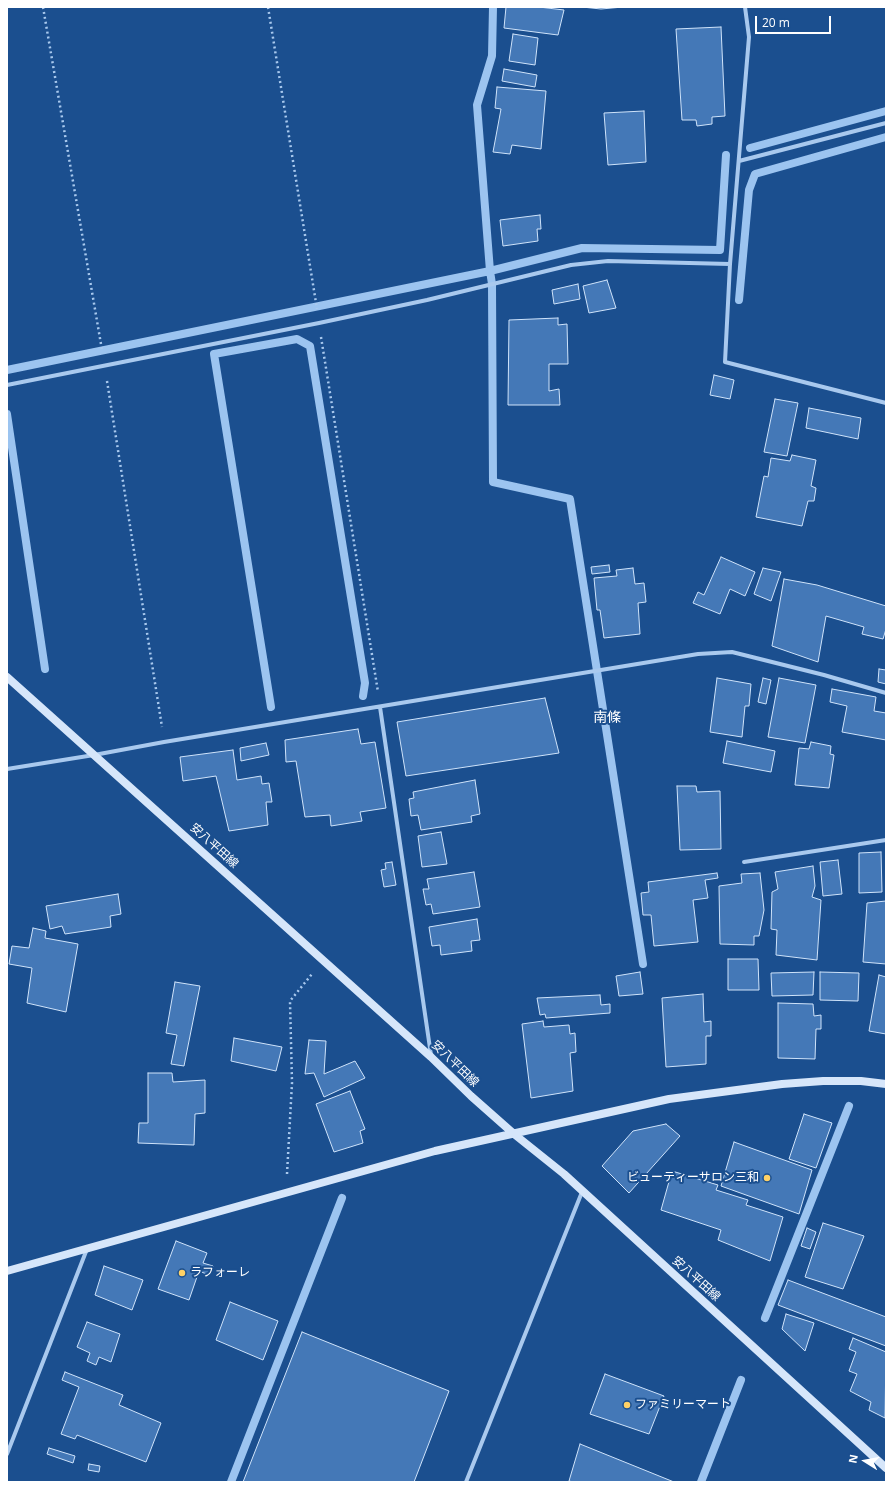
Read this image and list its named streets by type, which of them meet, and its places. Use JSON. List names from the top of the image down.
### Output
{
  "streets": {
    "main road": ["安八平田線"]
  },
  "districts": ["南條"],
  "places": ["ビューティーサロン三和", "ラフォーレ", "ファミリーマート"],
  "scale_bar": "20 m",
  "north": "left"
}
